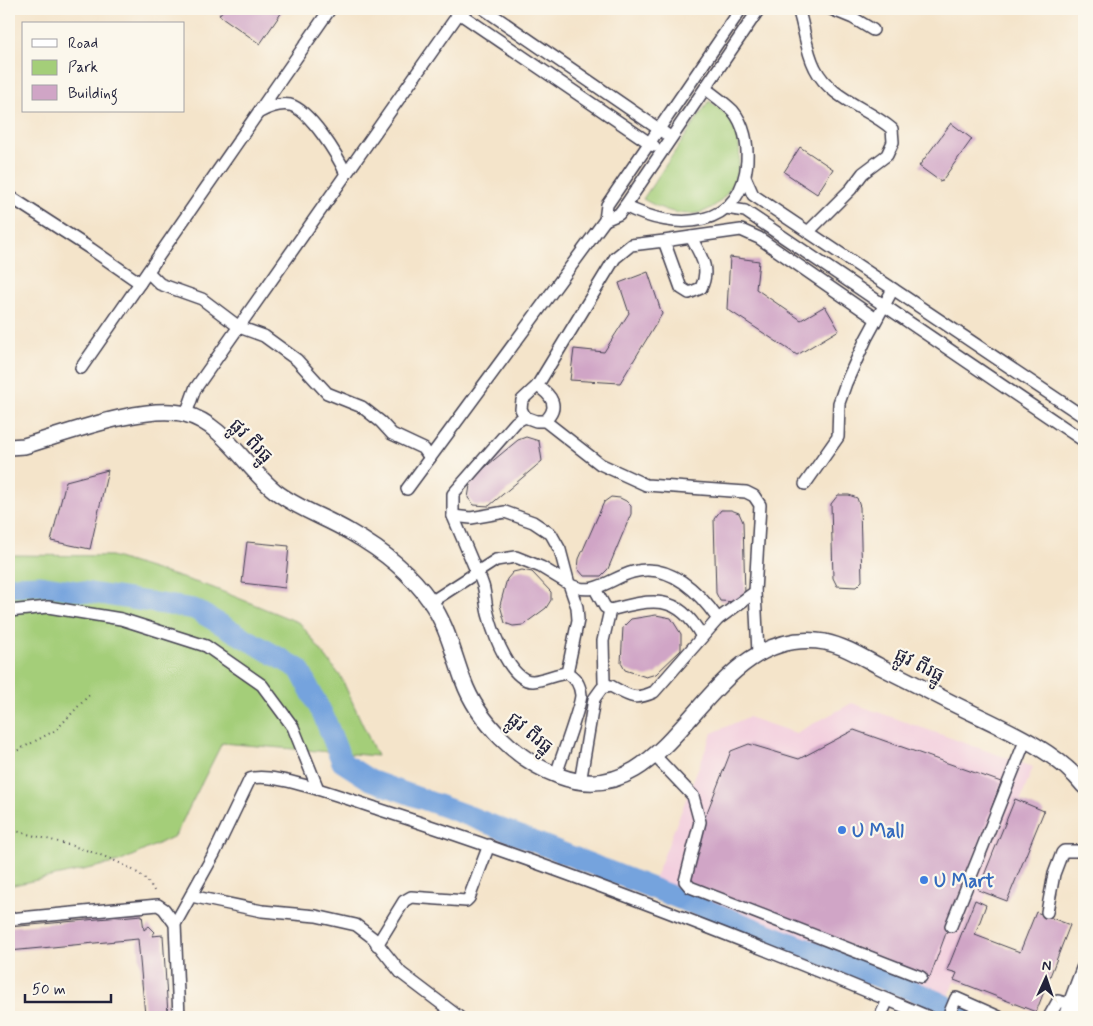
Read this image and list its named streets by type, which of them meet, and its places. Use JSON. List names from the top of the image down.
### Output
{
  "streets": {
    "main road": ["ផ្លូវ ពីរធ្នូ"]
  },
  "places": ["U Mall", "U Mart"],
  "legend": ["Road", "Park", "Building"],
  "scale_bar": "50 m",
  "north": "top"
}
